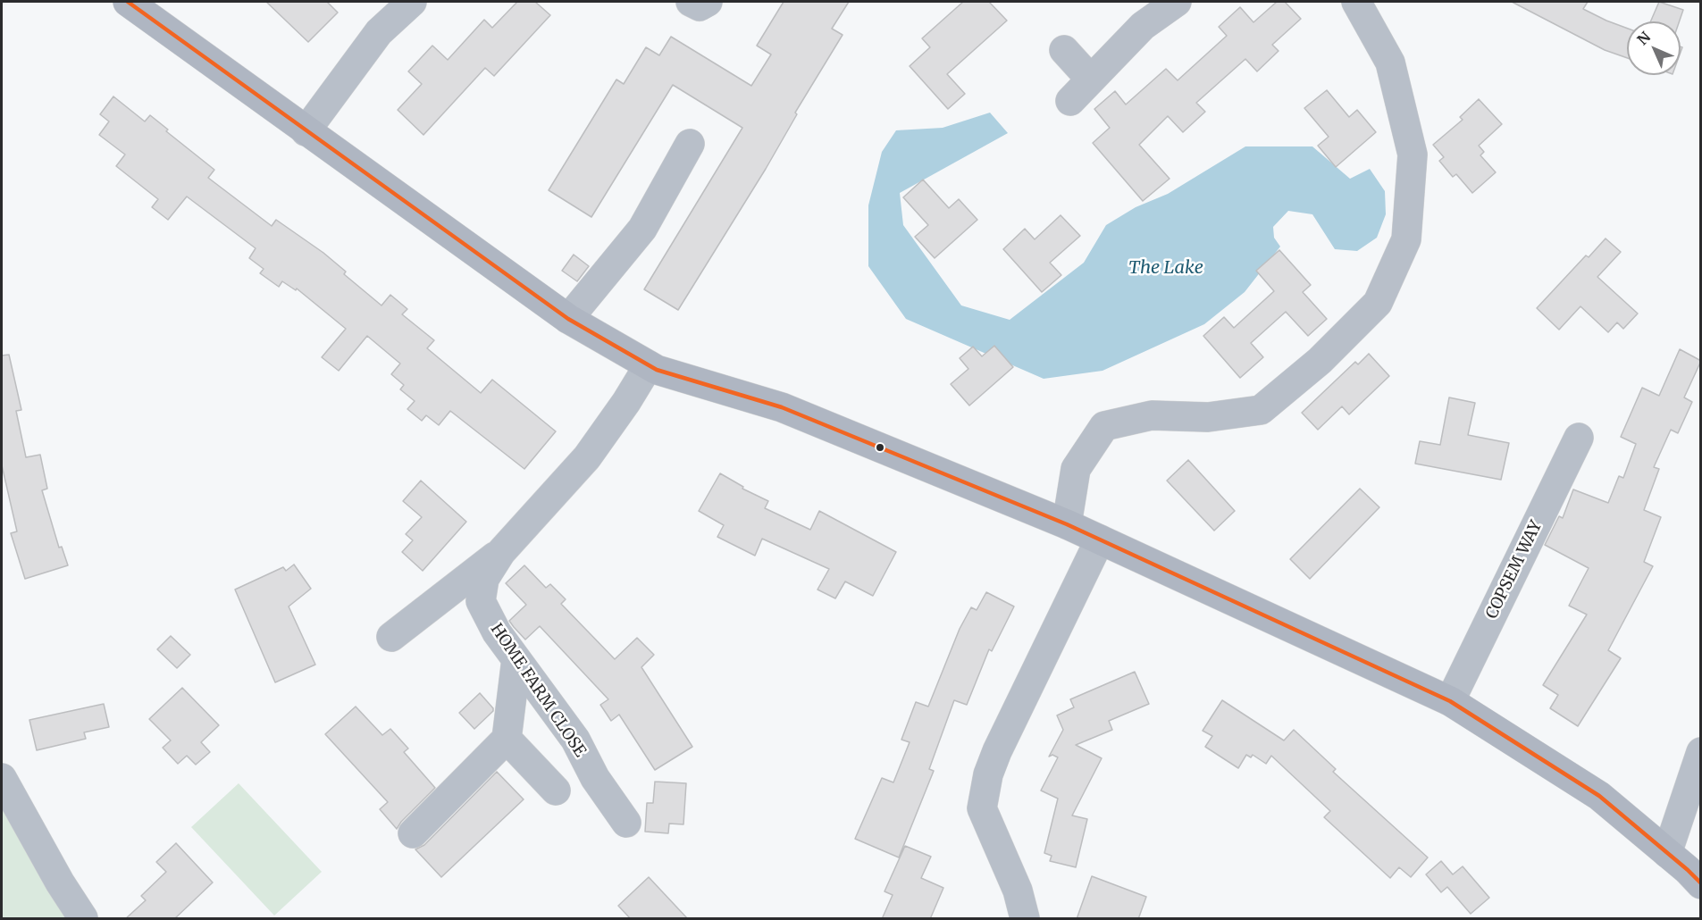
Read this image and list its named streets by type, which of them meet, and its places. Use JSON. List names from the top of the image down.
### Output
{
  "streets": {
    "street": ["COPSEM WAY", "HOME FARM CLOSE"]
  },
  "water": ["The Lake"],
  "north": "top left"
}
